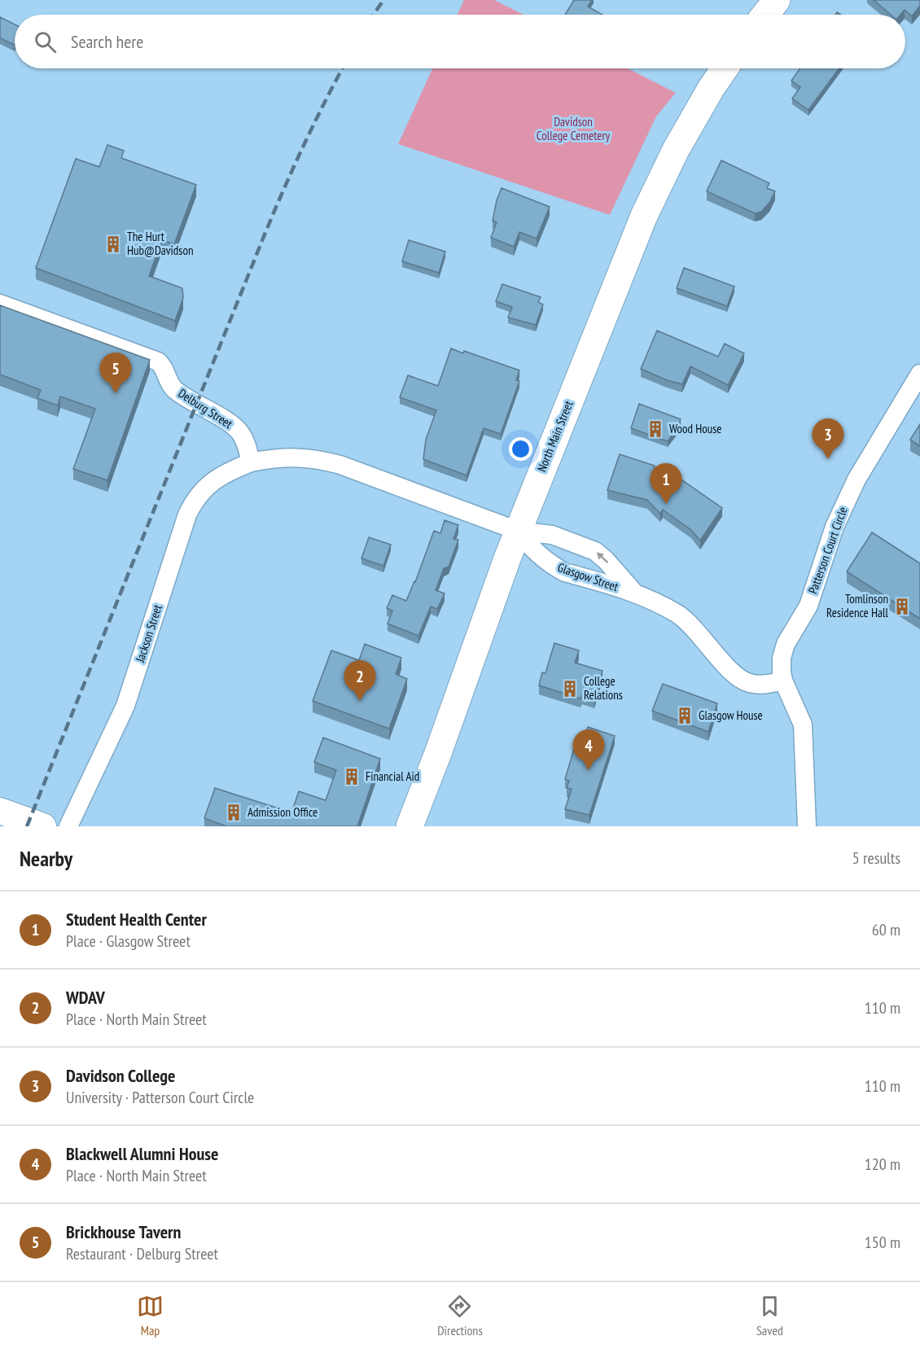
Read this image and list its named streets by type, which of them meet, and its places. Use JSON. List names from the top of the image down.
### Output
{
  "streets": {
    "main road": ["North Main Street"],
    "street": [
      "Delburg Street",
      "Patterson Court Circle",
      "Glasgow Street",
      "Jackson Street"
    ]
  },
  "crossings": [
    ["Delburg Street", "Jackson Street"],
    ["North Main Street", "Glasgow Street"],
    ["Patterson Court Circle", "Glasgow Street"]
  ],
  "parks": ["Davidson College Cemetery"],
  "places": {
    "building": [
      "The Hurt Hub@Davidson",
      "Wood House",
      "Tomlinson Residence Hall",
      "College Relations",
      "Glasgow House",
      "Financial Aid",
      "Admission Office"
    ]
  },
  "page": {
    "search": "Search here",
    "pins": [
      "5",
      "3",
      "1",
      "2",
      "4"
    ],
    "heading": ["Nearby", "5 results"],
    "list": [
      {
        "mark": "1",
        "name": "Student Health Center",
        "note": "Place · Glasgow Street",
        "value": "60 m"
      },
      {
        "mark": "2",
        "name": "WDAV",
        "note": "Place · North Main Street",
        "value": "110 m"
      },
      {
        "mark": "3",
        "name": "Davidson College",
        "note": "University · Patterson Court Circle",
        "value": "110 m"
      },
      {
        "mark": "4",
        "name": "Blackwell Alumni House",
        "note": "Place · North Main Street",
        "value": "120 m"
      },
      {
        "mark": "5",
        "name": "Brickhouse Tavern",
        "note": "Restaurant · Delburg Street",
        "value": "150 m"
      }
    ],
    "nav": ["Map", "Directions", "Saved"]
  }
}
